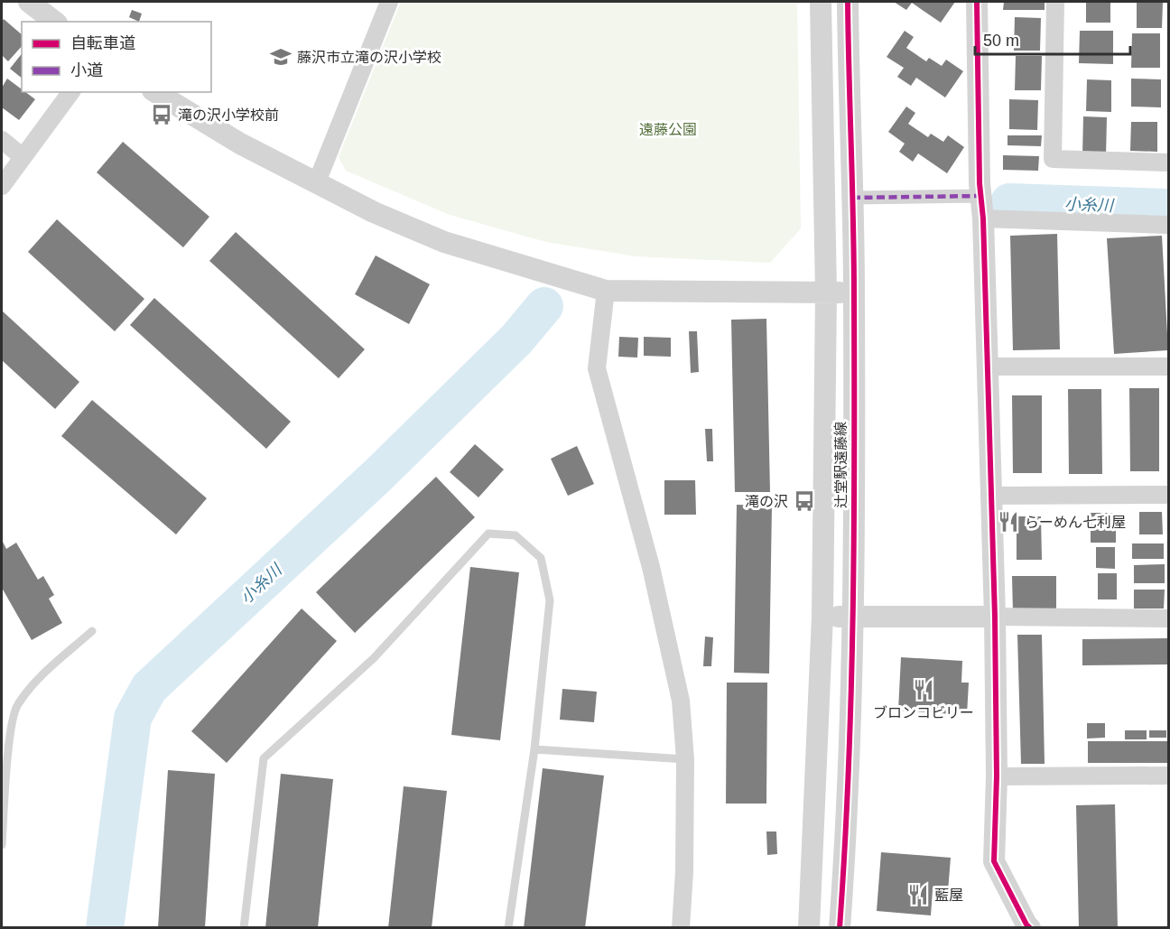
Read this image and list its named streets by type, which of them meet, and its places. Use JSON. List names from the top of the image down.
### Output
{
  "streets": {
    "street": ["辻堂駅遠藤線"]
  },
  "water": ["小糸川"],
  "parks": ["遠藤公園"],
  "places": {
    "school or university": ["藤沢市立滝の沢小学校"],
    "bus stop": ["滝の沢小学校前", "滝の沢"],
    "restaurant": ["らーめん七利屋", "ブロンコビリー", "藍屋"]
  },
  "legend": ["自転車道", "小道"],
  "scale_bar": "50 m"
}
